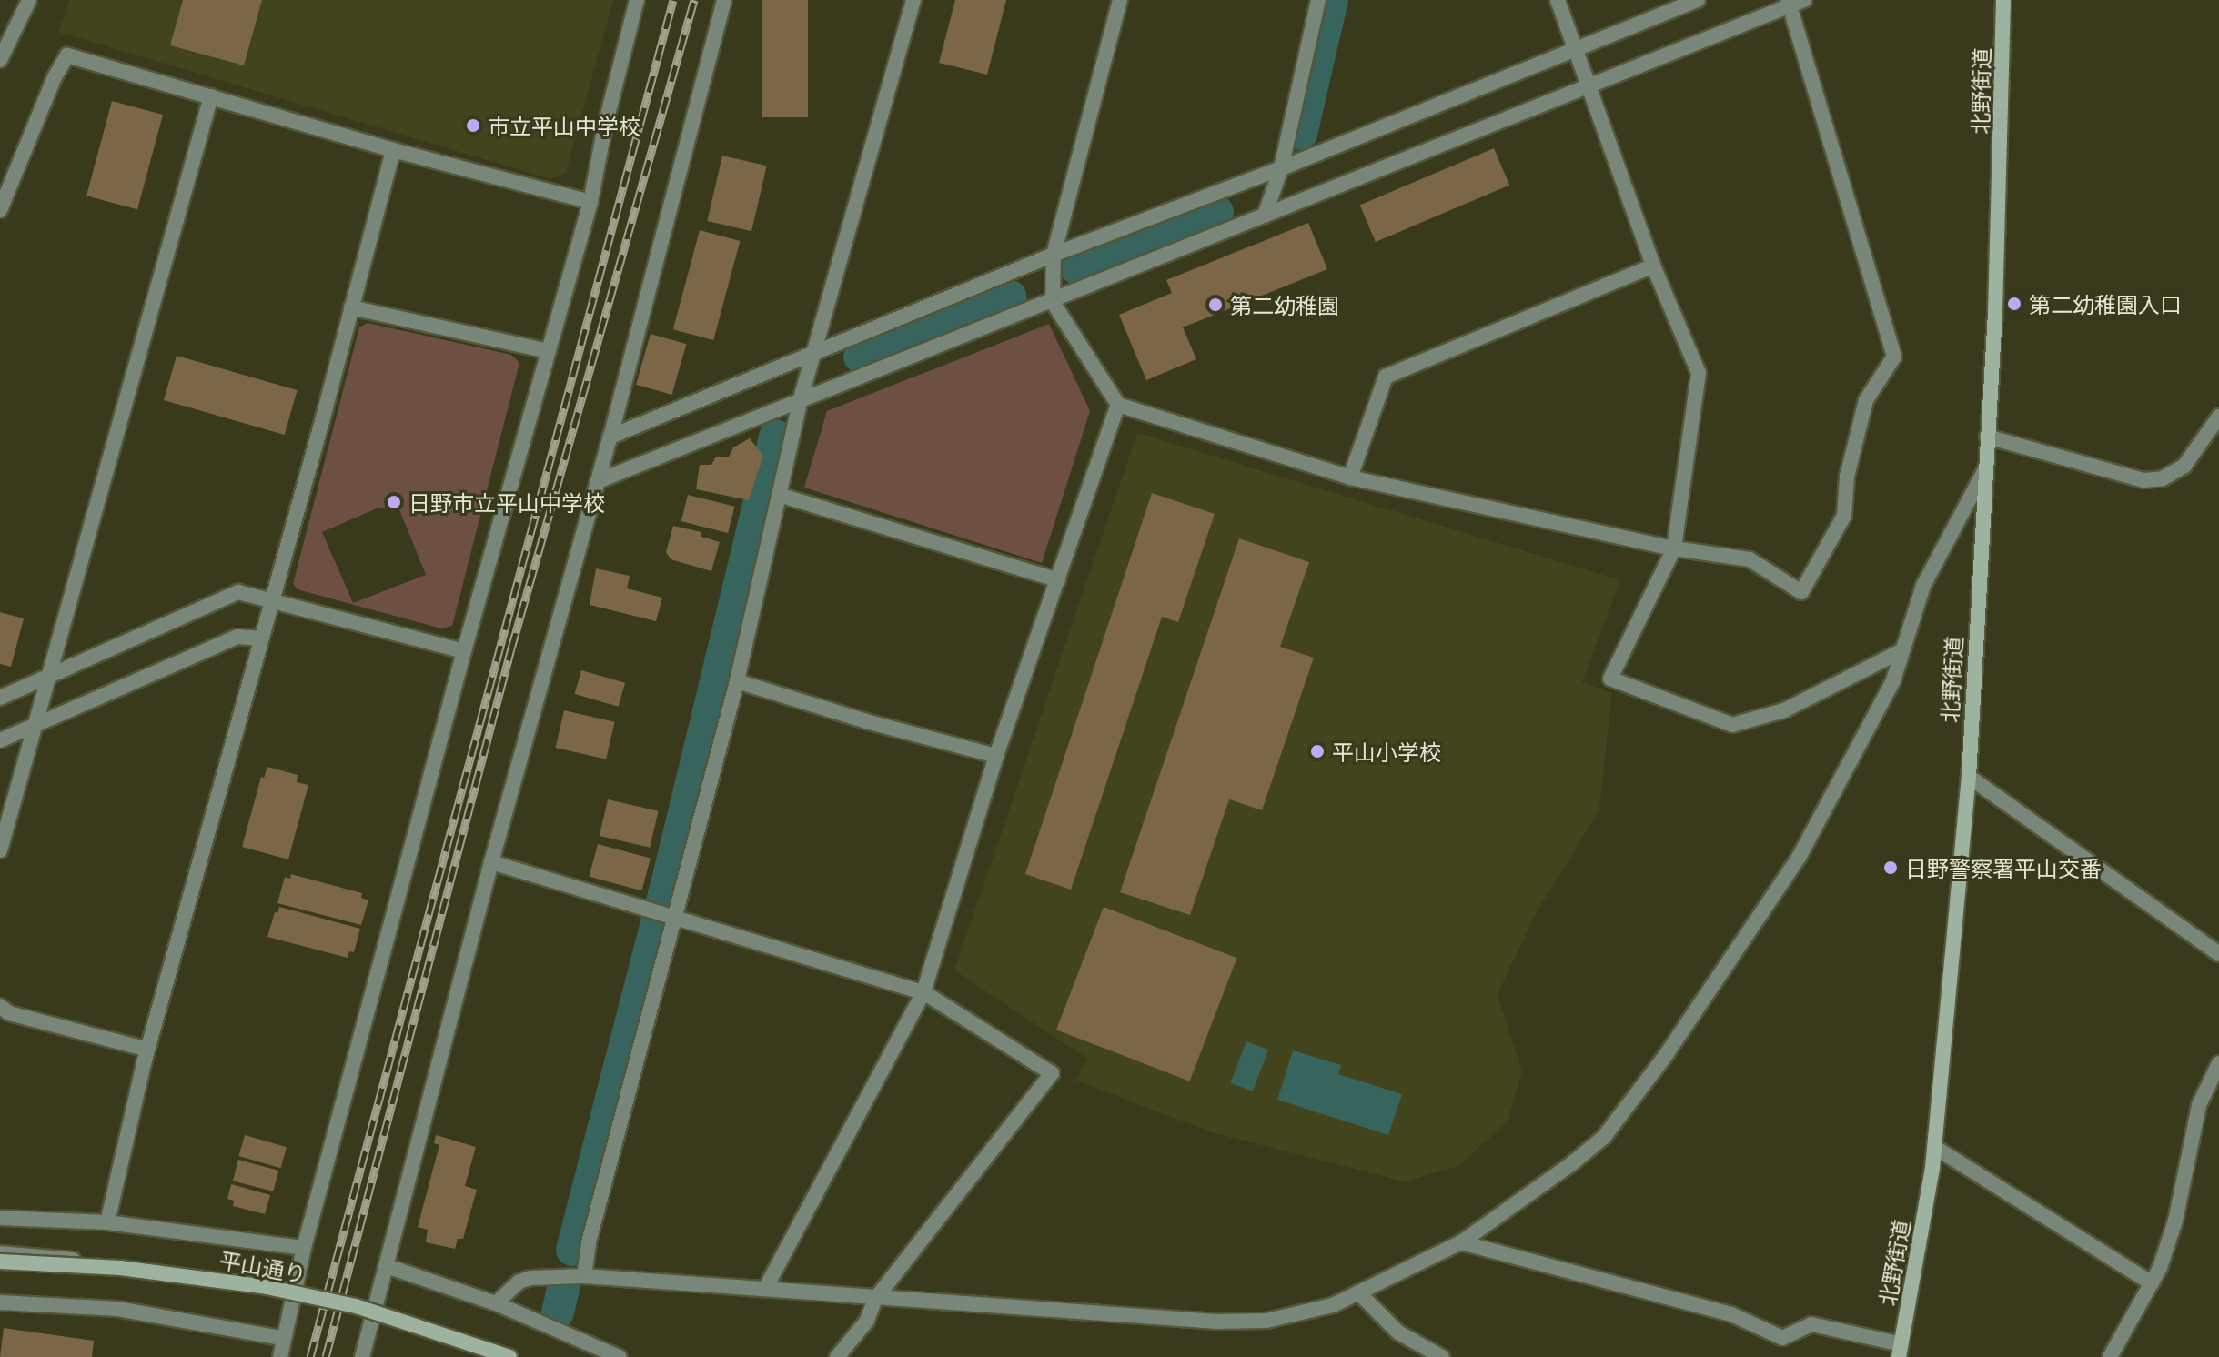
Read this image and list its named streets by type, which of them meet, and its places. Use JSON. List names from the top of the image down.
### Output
{
  "streets": {
    "main road": ["北野街道", "平山通り"]
  },
  "places": [
    "市立平山中学校",
    "第二幼稚園入口",
    "第二幼稚園",
    "日野市立平山中学校",
    "平山小学校",
    "日野警察署平山交番"
  ]
}
